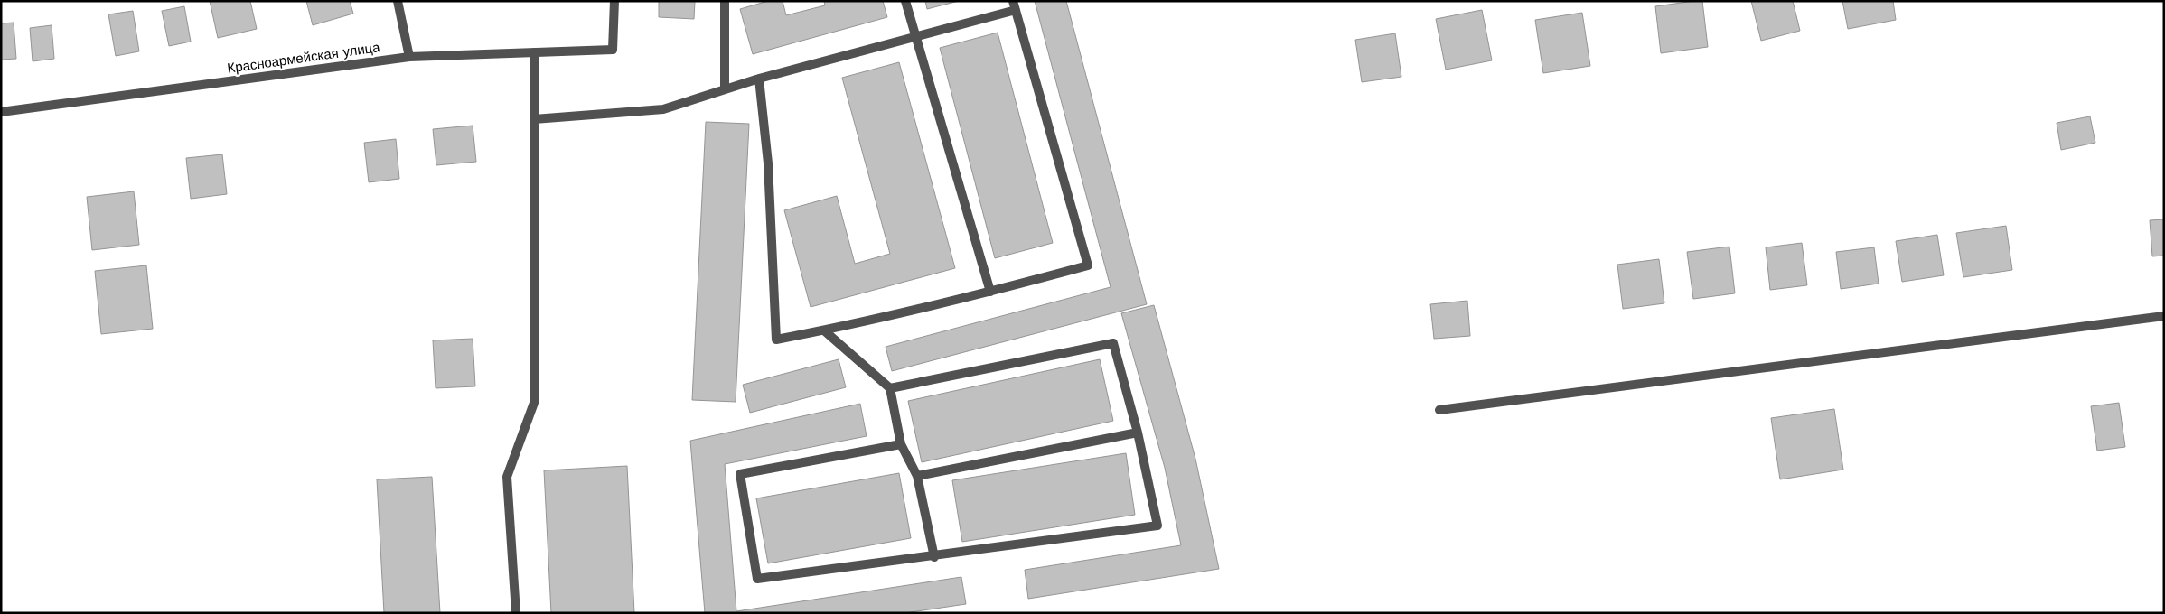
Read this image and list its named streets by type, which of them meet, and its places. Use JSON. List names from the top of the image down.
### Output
{
  "streets": {
    "street": ["Красноармейская улица"]
  }
}
